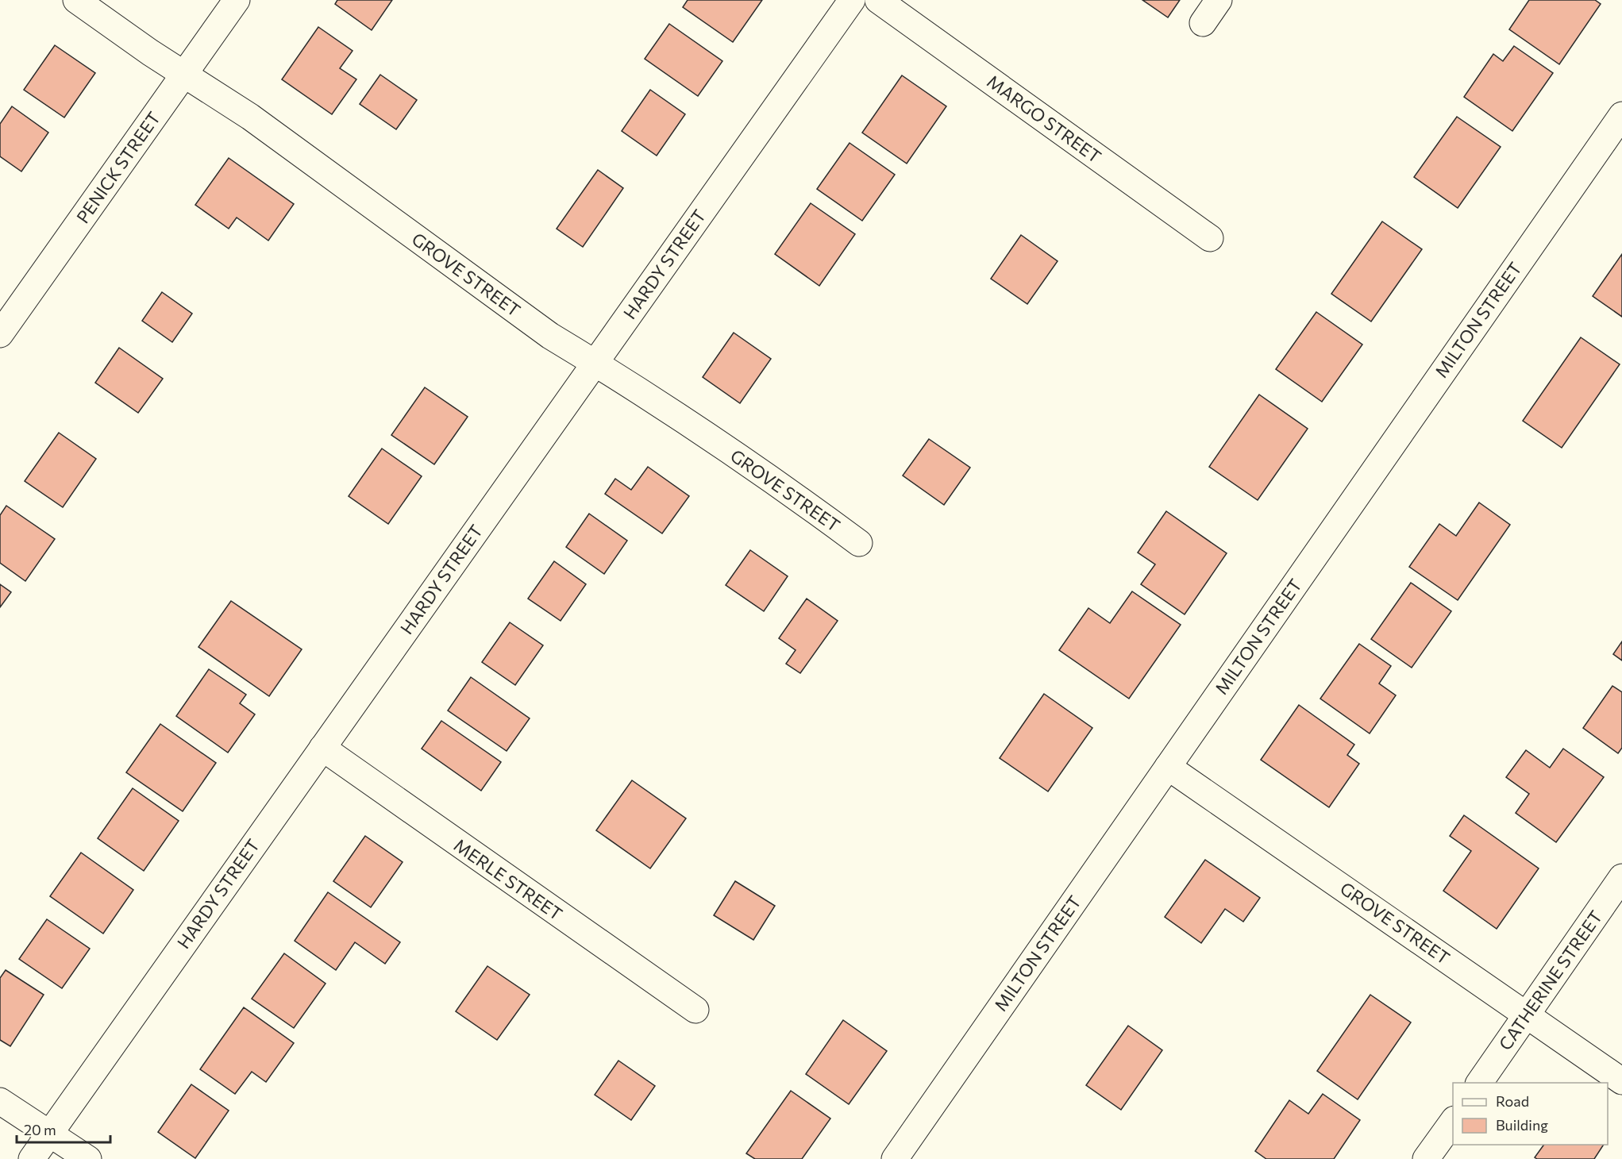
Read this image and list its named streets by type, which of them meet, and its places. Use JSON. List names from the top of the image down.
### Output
{
  "streets": {
    "street": [
      "MARGO STREET",
      "PENICK STREET",
      "HARDY STREET",
      "GROVE STREET",
      "MILTON STREET",
      "MERLE STREET",
      "CATHERINE STREET"
    ]
  },
  "crossings": [
    ["PENICK STREET", "GROVE STREET"],
    ["HARDY STREET", "GROVE STREET"],
    ["HARDY STREET", "MERLE STREET"],
    ["GROVE STREET", "MILTON STREET"],
    ["GROVE STREET", "CATHERINE STREET"]
  ],
  "legend": ["Road", "Building"],
  "scale_bar": "20 m"
}
